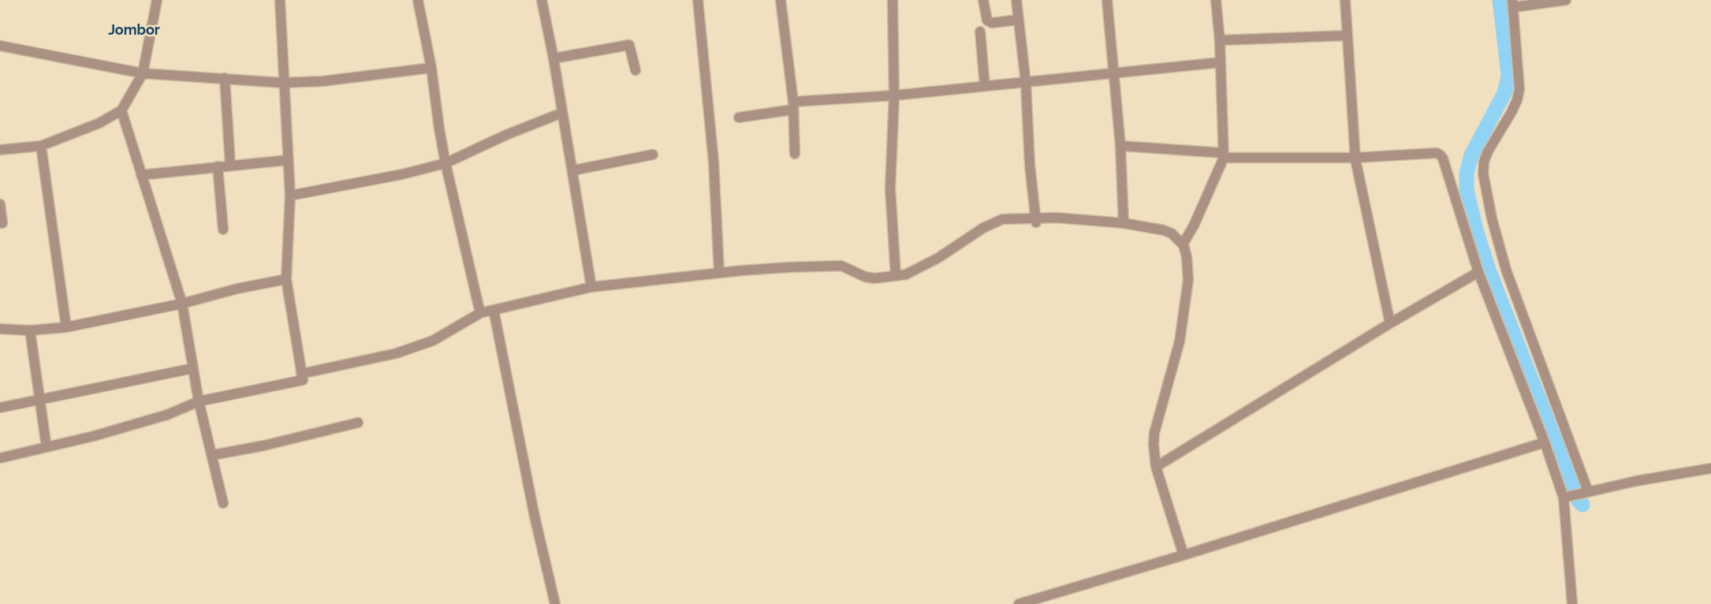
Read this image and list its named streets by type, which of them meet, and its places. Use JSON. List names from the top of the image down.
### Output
{
  "districts": ["Jombor"]
}
